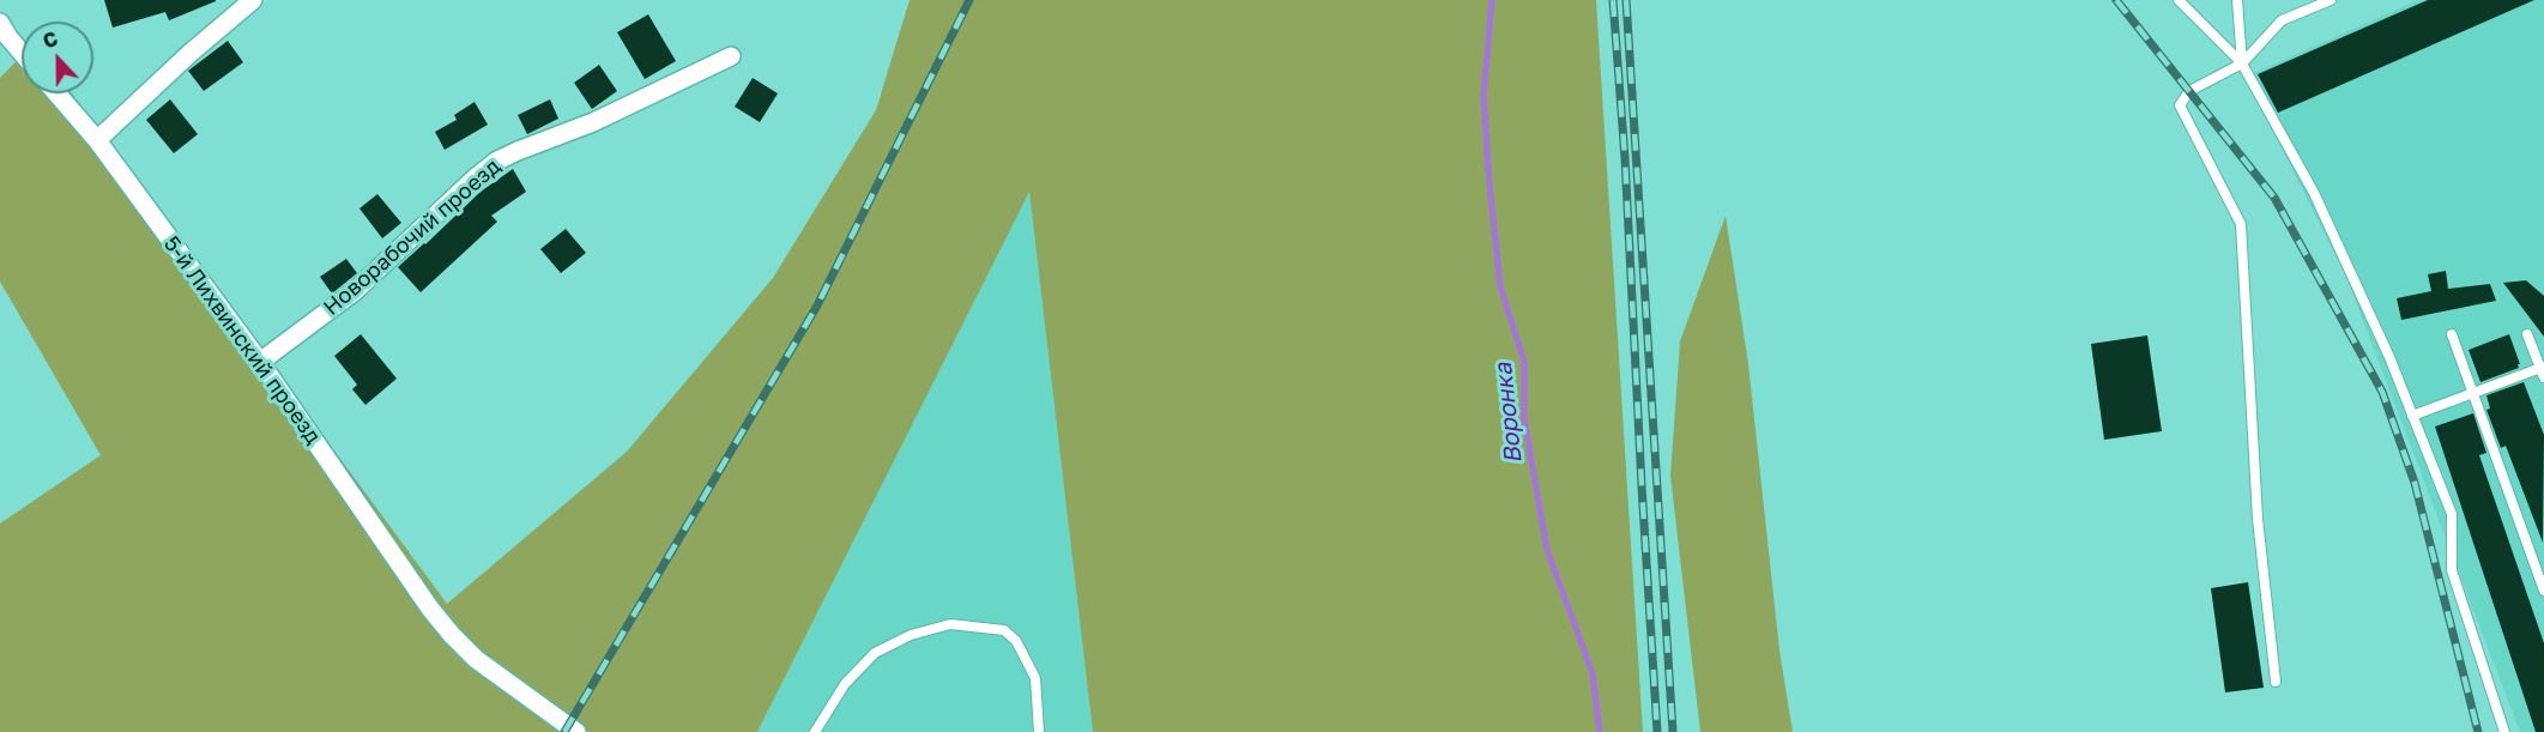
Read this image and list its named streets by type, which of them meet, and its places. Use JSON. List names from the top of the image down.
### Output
{
  "streets": {
    "street": ["Новорабочий проезд", "5-й Лихвинский проезд"]
  },
  "crossings": [
    ["Новорабочий проезд", "5-й Лихвинский проезд"]
  ],
  "water": ["Воронка"],
  "north": "top"
}
